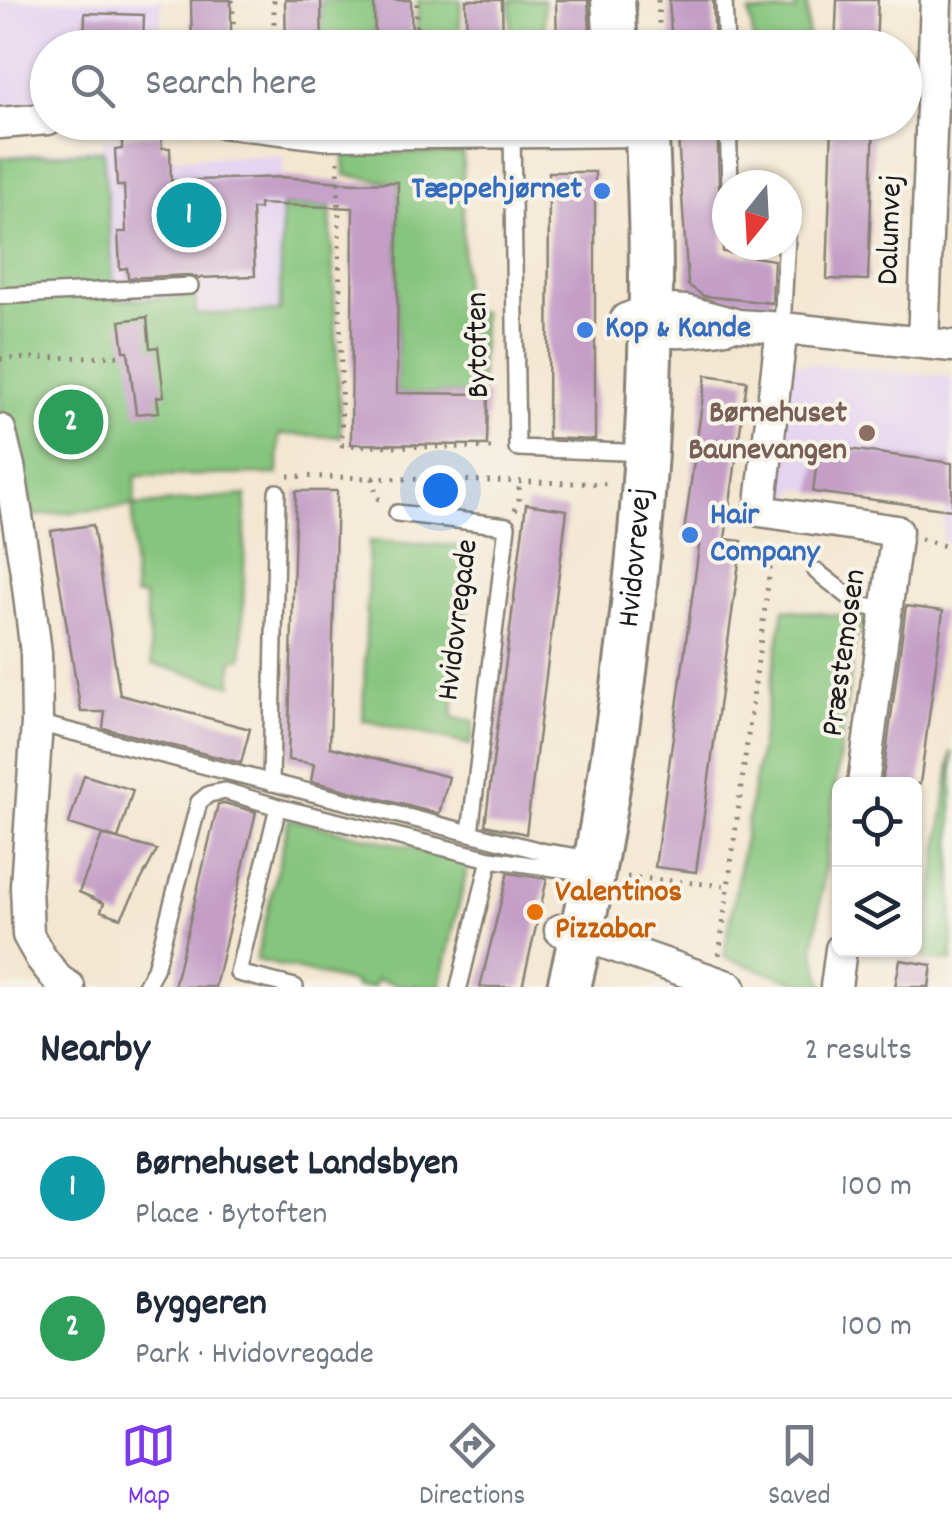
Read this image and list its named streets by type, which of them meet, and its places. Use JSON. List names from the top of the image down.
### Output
{
  "streets": {
    "street": ["Dalumvej", "Hvidovrevej", "Præstemosen"],
    "lane": ["Bytoften", "Hvidovregade"]
  },
  "places": [
    "Tæppehjørnet",
    "Kop & Kande",
    "Børnehuset Baunevangen",
    "Hair Company",
    "Valentinos Pizzabar"
  ],
  "north": "bottom",
  "page": {
    "search": "Search here",
    "pins": ["1", "2"],
    "heading": ["Nearby", "2 results"],
    "list": [
      {
        "mark": "1",
        "name": "Børnehuset Landsbyen",
        "note": "Place · Bytoften",
        "value": "100 m"
      },
      {
        "mark": "2",
        "name": "Byggeren",
        "note": "Park · Hvidovregade",
        "value": "100 m"
      }
    ],
    "nav": ["Map", "Directions", "Saved"]
  }
}
